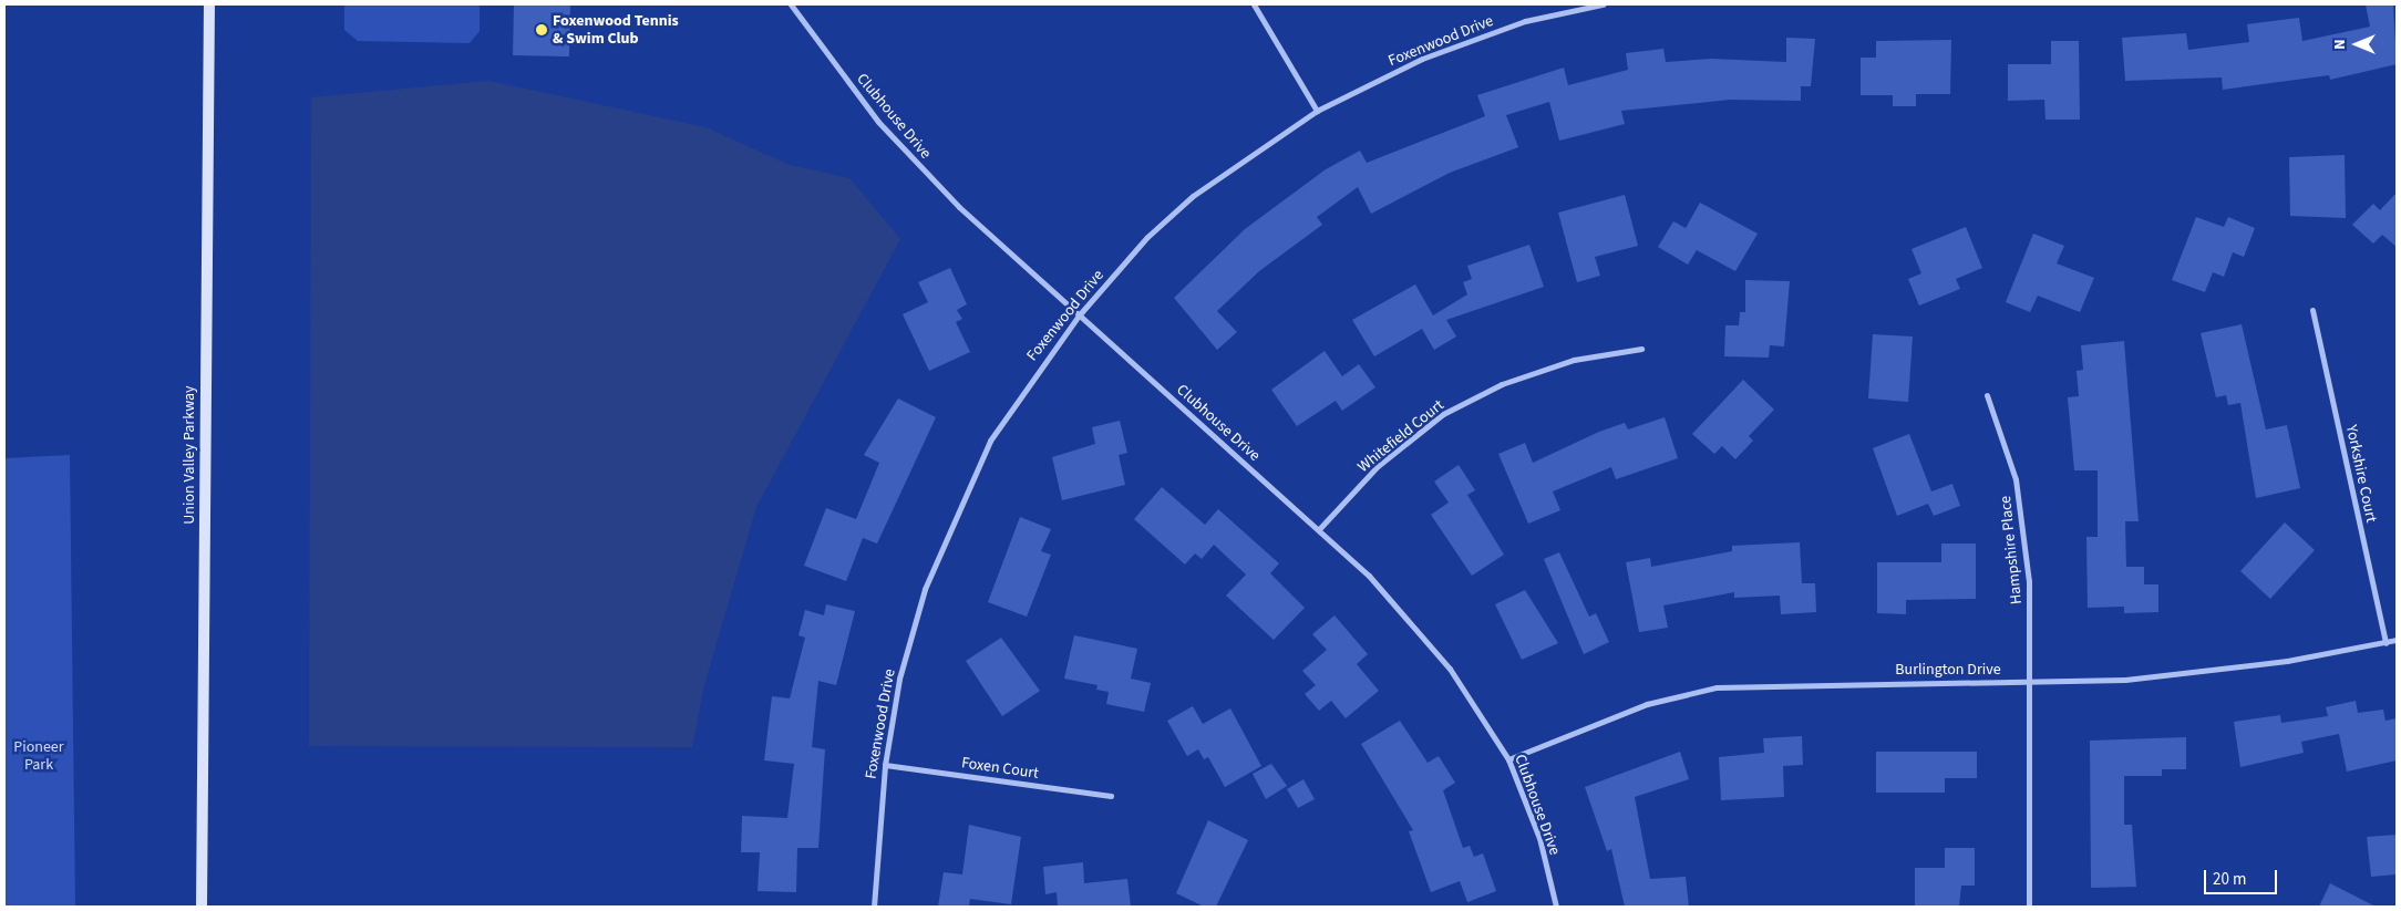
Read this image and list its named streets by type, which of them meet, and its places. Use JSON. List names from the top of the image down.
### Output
{
  "streets": {
    "street": [
      "Foxenwood Drive",
      "Clubhouse Drive",
      "Whitefield Court",
      "Union Valley Parkway",
      "Yorkshire Court",
      "Hampshire Place",
      "Burlington Drive",
      "Foxen Court"
    ]
  },
  "crossings": [
    ["Foxenwood Drive", "Clubhouse Drive"],
    ["Foxenwood Drive", "Foxen Court"],
    ["Clubhouse Drive", "Whitefield Court"],
    ["Clubhouse Drive", "Burlington Drive"],
    ["Yorkshire Court", "Burlington Drive"],
    ["Hampshire Place", "Burlington Drive"]
  ],
  "parks": ["Pioneer Park"],
  "places": ["Foxenwood Tennis & Swim Club"],
  "scale_bar": "20 m",
  "north": "left"
}
